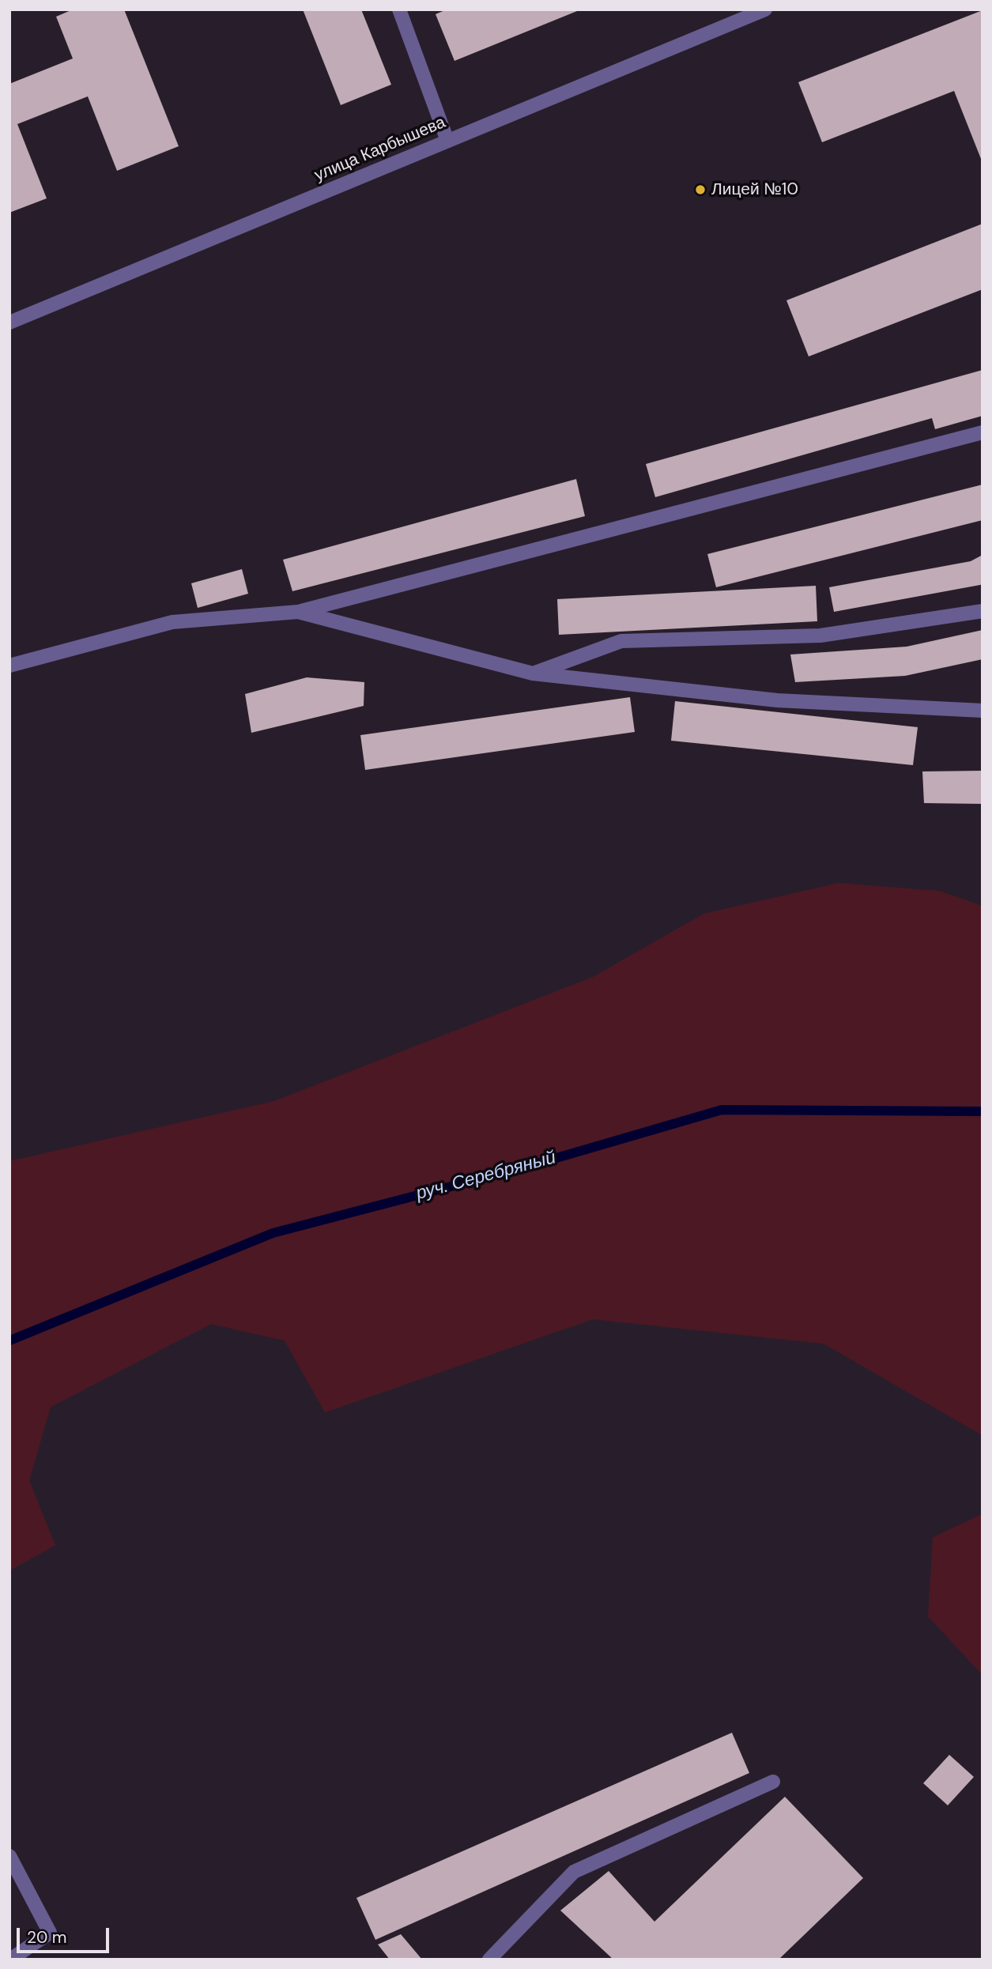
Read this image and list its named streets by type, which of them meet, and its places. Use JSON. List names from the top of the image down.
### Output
{
  "streets": {
    "street": ["улица Карбышева"]
  },
  "water": ["руч. Серебряный"],
  "places": ["Лицей №10"],
  "scale_bar": "20 m"
}
